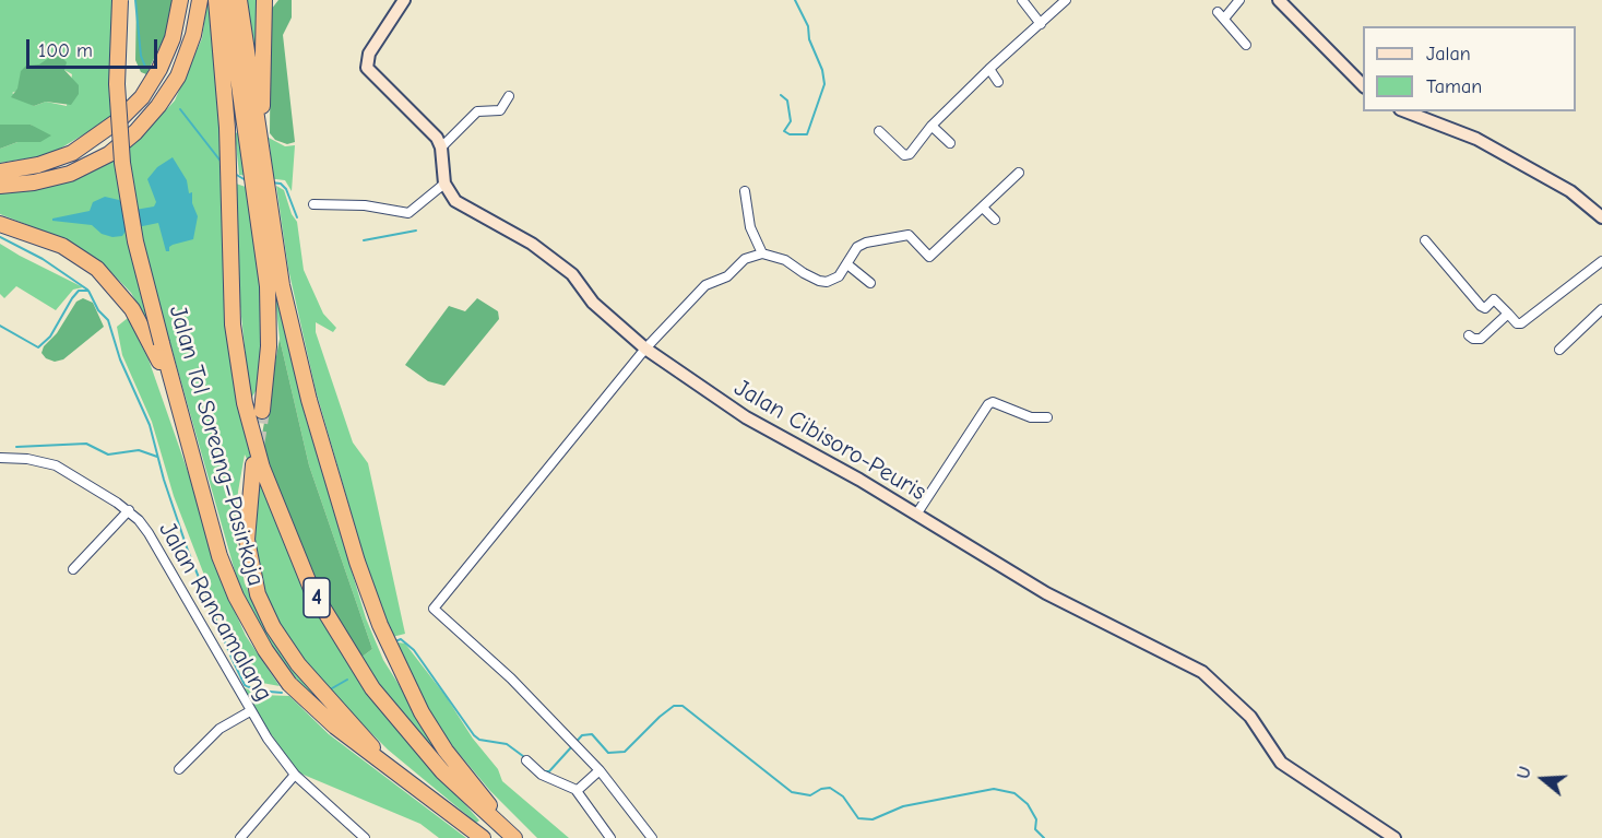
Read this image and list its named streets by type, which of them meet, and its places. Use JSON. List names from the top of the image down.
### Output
{
  "streets": {
    "highway": ["Jalan Tol Soreang–Pasirkoja", "4"],
    "street": ["Jalan Cibisoro-Peuris", "Jalan Rancamalang"]
  },
  "legend": ["Jalan", "Taman"],
  "scale_bar": "100 m",
  "north": "left"
}
